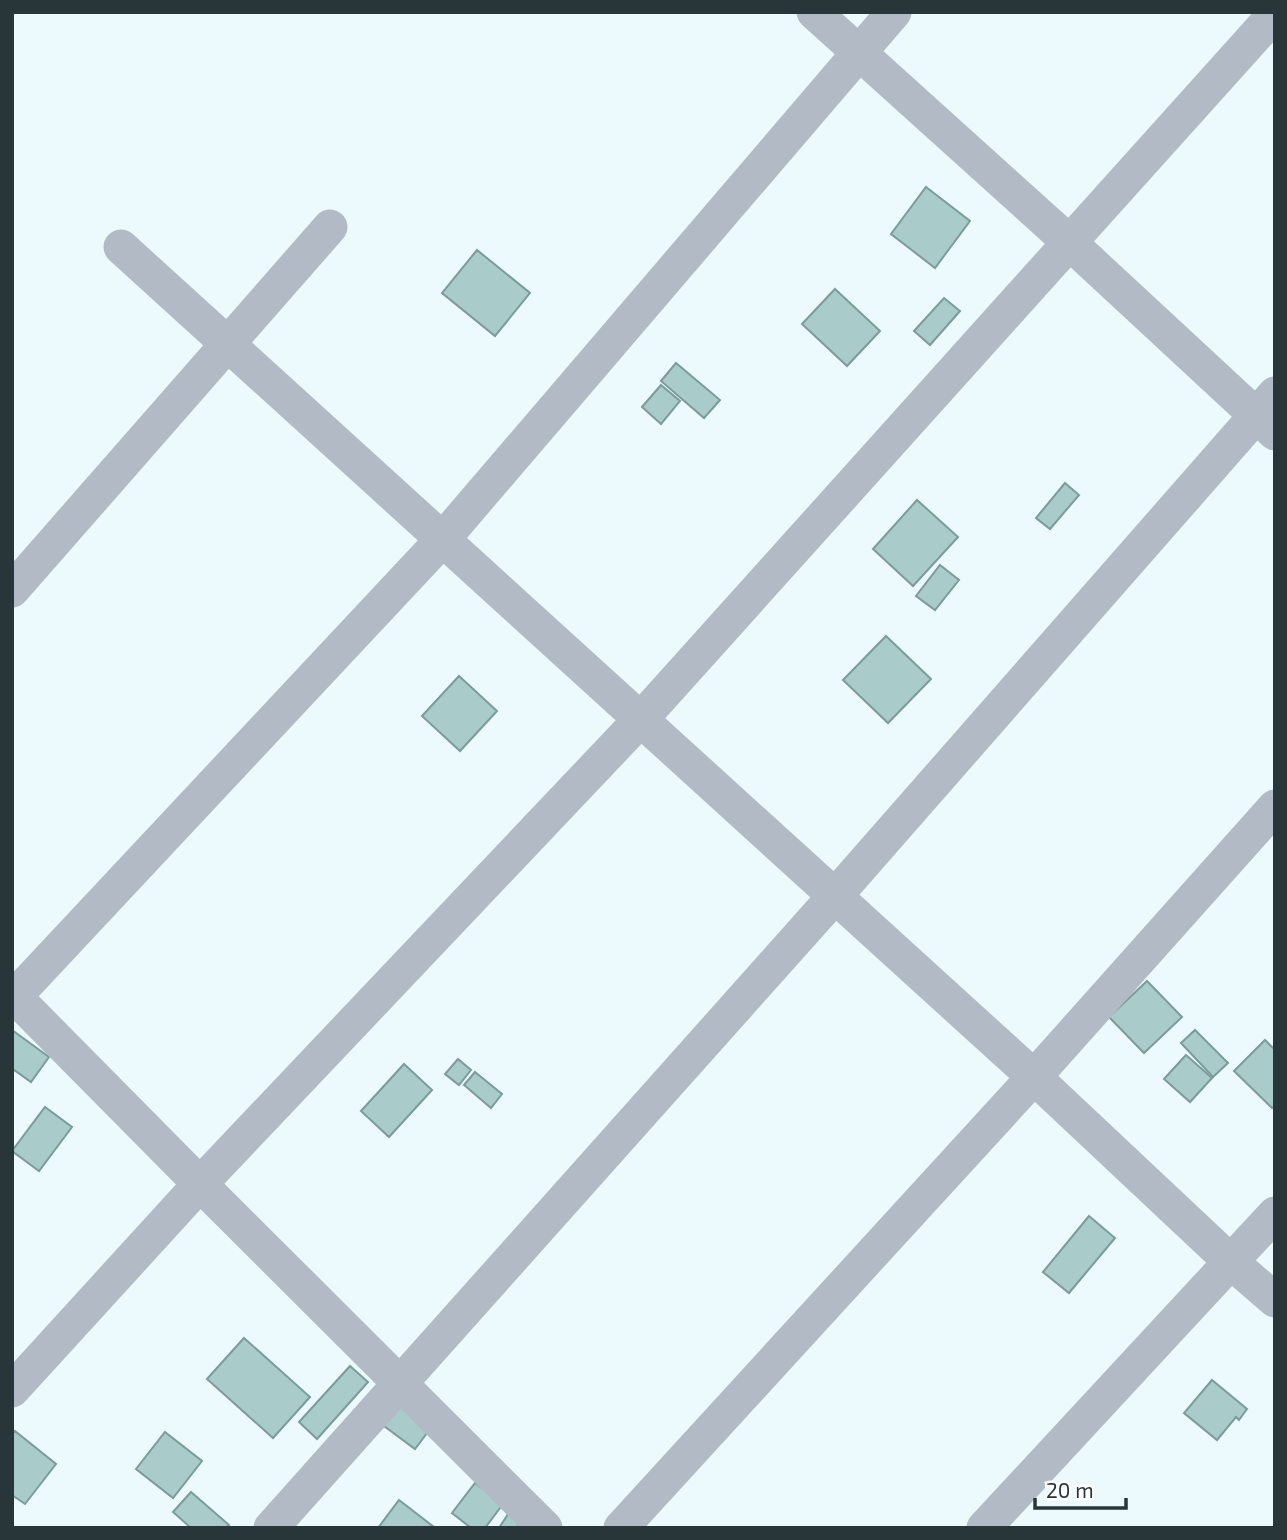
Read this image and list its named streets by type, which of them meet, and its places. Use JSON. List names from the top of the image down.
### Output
{
  "scale_bar": "20 m"
}
